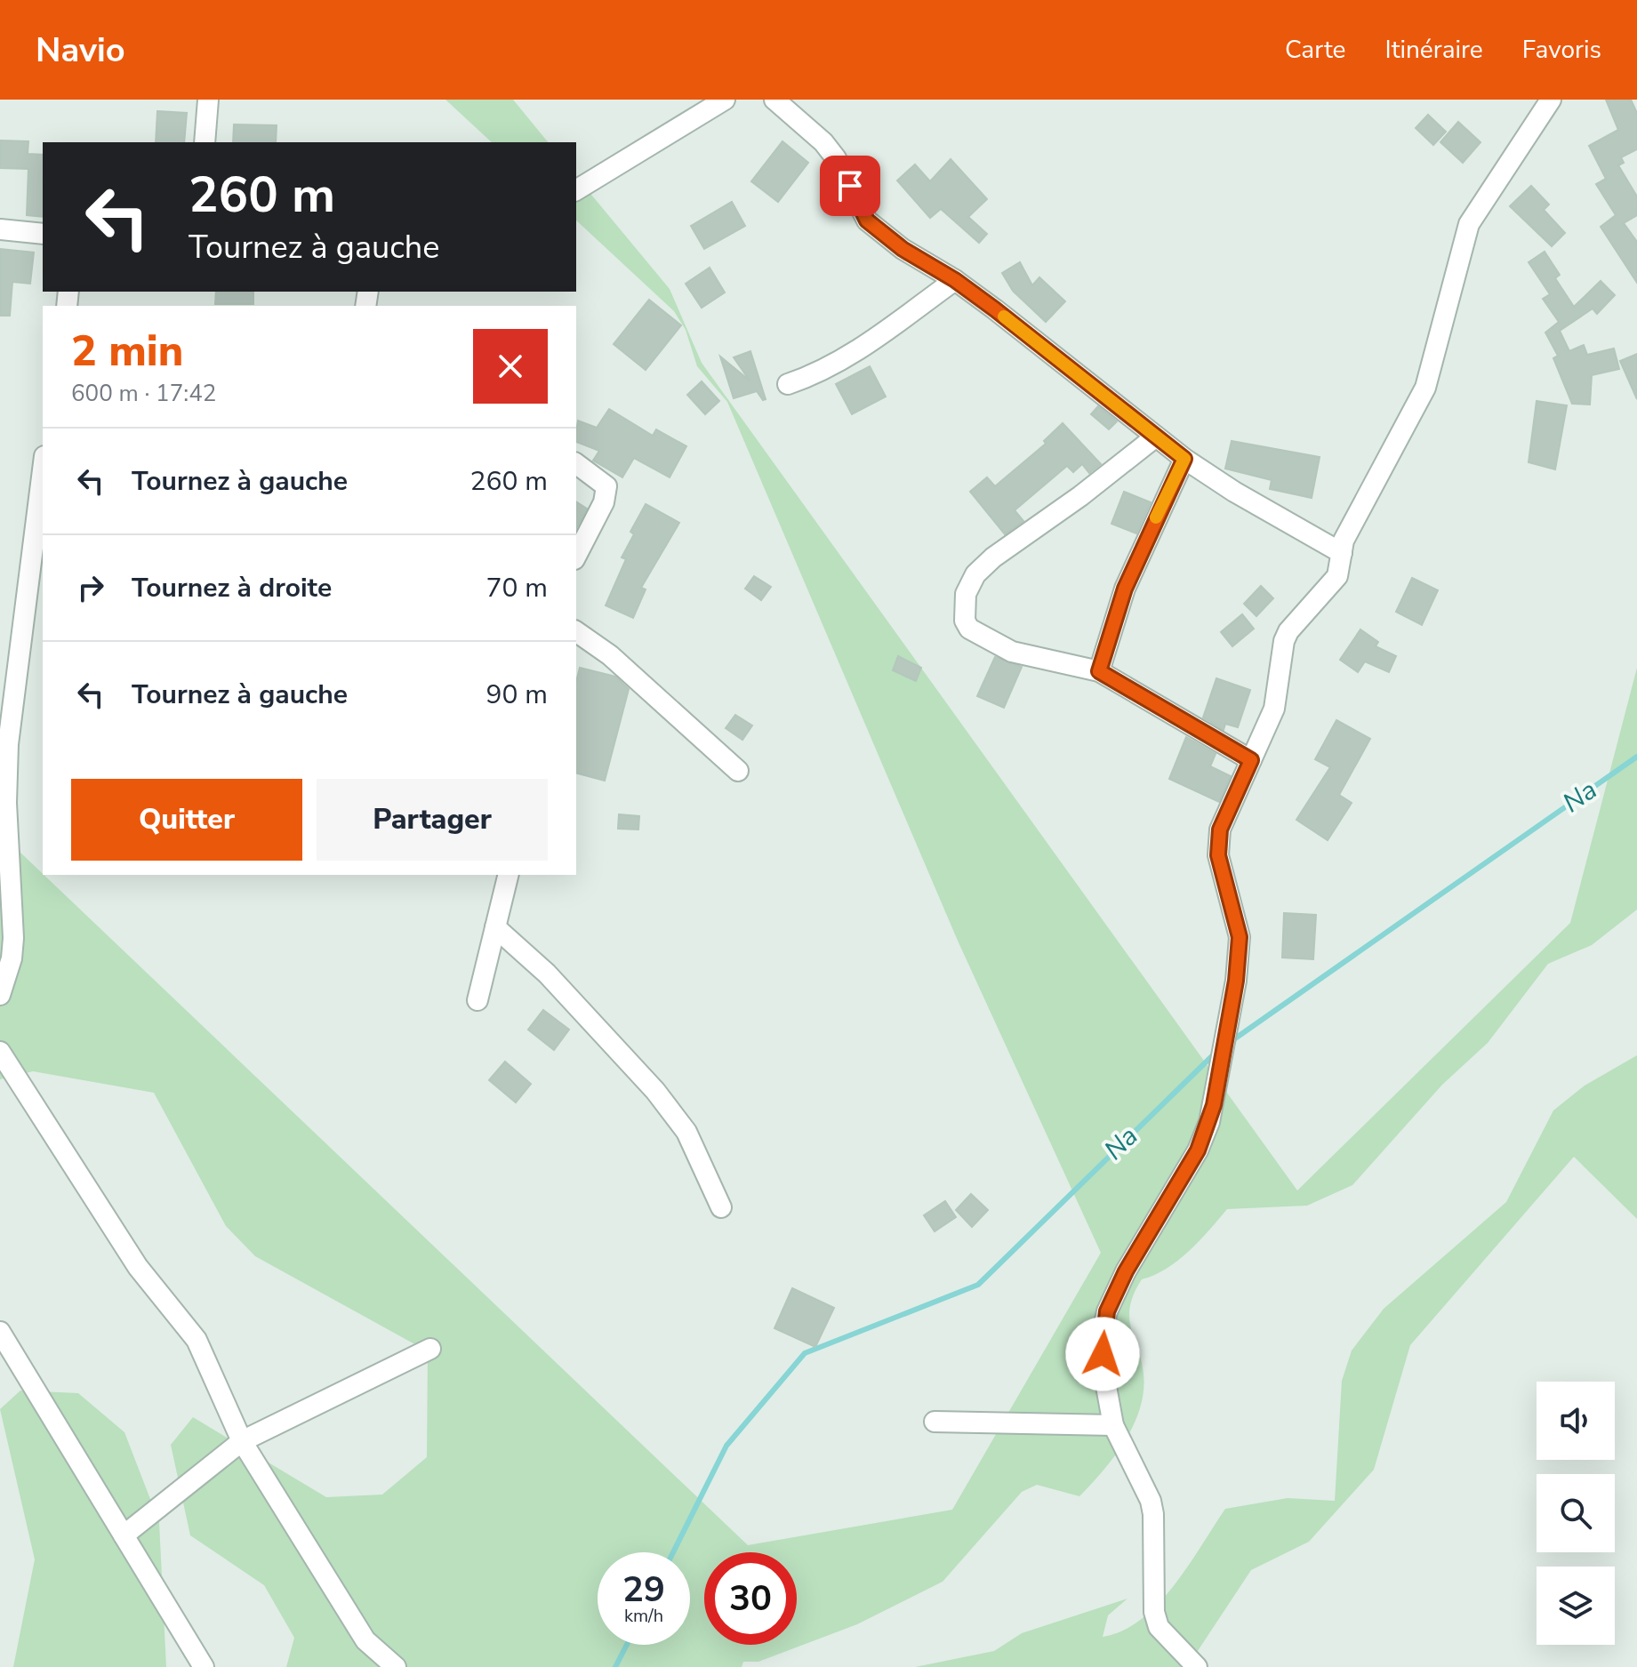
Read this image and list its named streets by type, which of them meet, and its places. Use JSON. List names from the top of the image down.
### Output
{
  "water": ["Na"],
  "page": {
    "header": "Navio",
    "nav": ["Carte", "Itinéraire", "Favoris"],
    "turn": ["260 m", "Tournez à gauche"],
    "heading": ["2 min", "600 m · 17:42"],
    "list": [
      {
        "name": "Tournez à gauche",
        "value": "260 m"
      },
      {
        "name": "Tournez à droite",
        "value": "70 m"
      },
      {
        "name": "Tournez à gauche",
        "value": "90 m"
      }
    ],
    "buttons": ["Quitter", "Partager"],
    "speed": "29 km/h",
    "limit": "30"
  }
}
